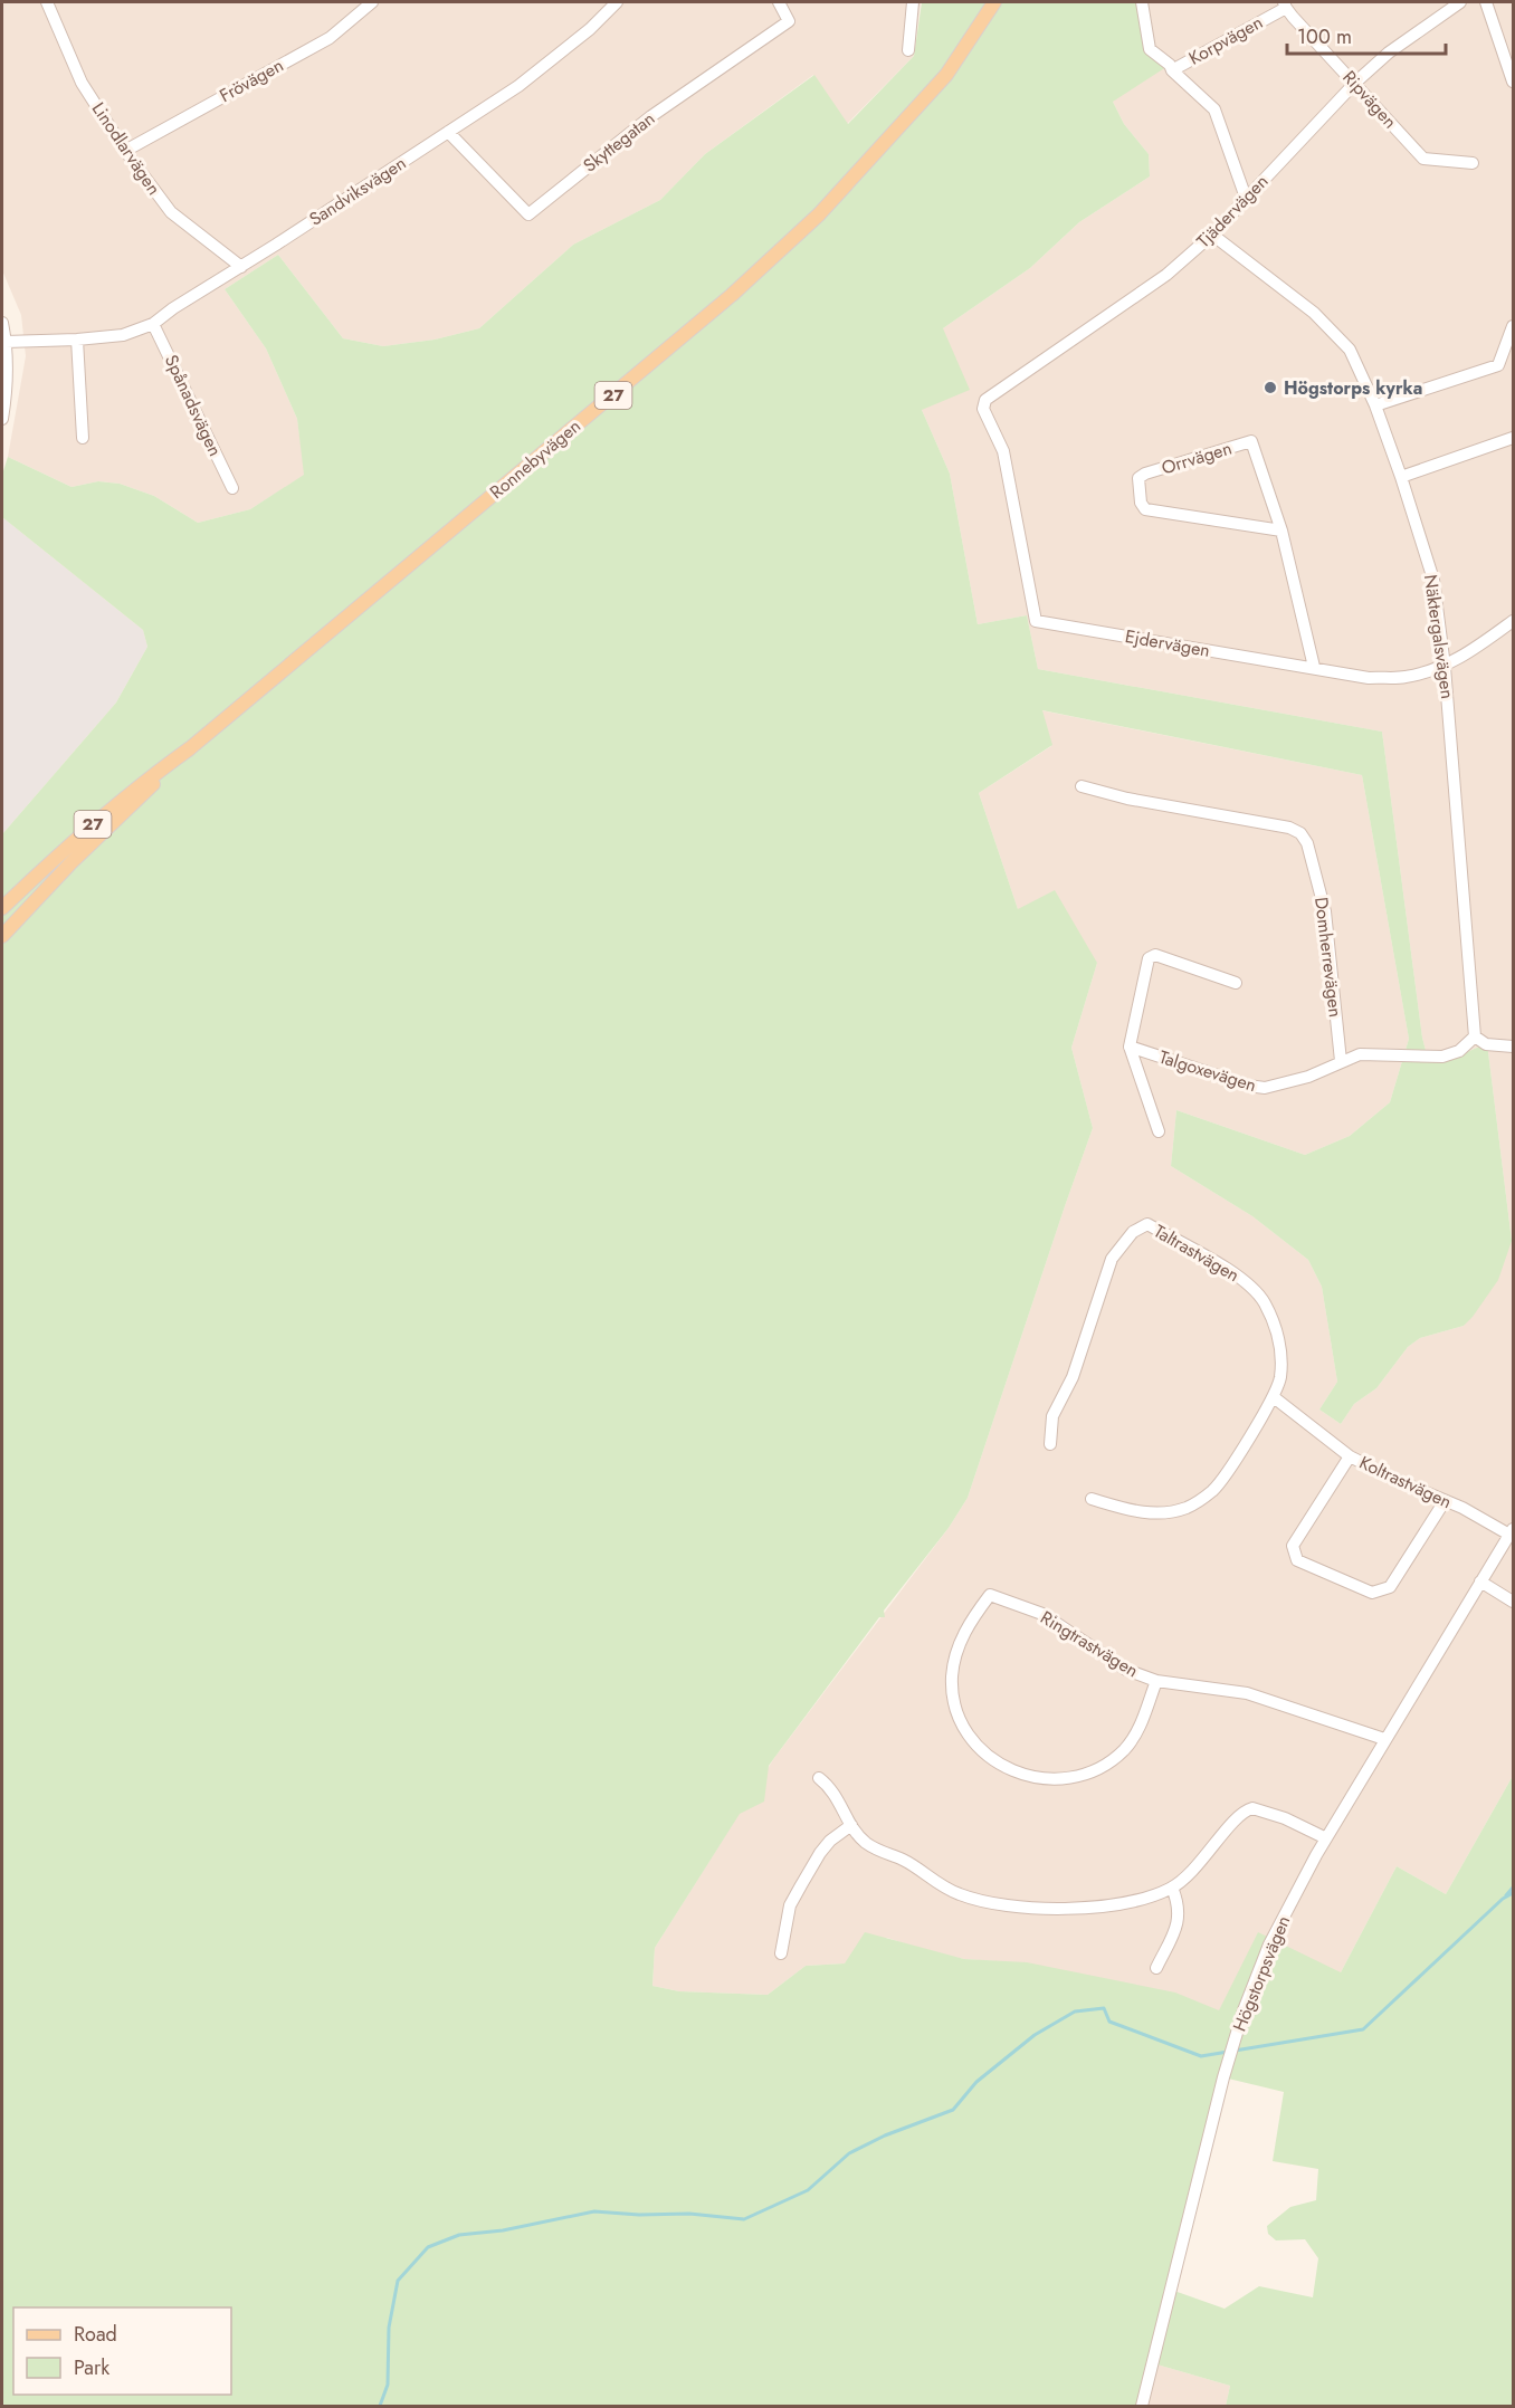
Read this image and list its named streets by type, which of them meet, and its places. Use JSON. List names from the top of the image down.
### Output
{
  "streets": {
    "main road": ["27", "Ronnebyvägen"],
    "street": [
      "Korpvägen",
      "Frövägen",
      "Ripvägen",
      "Skyttegatan",
      "Linodlarvägen",
      "Sandviksvägen",
      "Tjädervägen",
      "Spånadsvägen",
      "Orrvägen",
      "Näktergalsvägen",
      "Ejdervägen",
      "Domherrevägen",
      "Talgoxevägen",
      "Taltrastvägen",
      "Koltrastvägen",
      "Ringtrastvägen",
      "Högstorpsvägen"
    ]
  },
  "crossings": [
    ["Korpvägen", "Ripvägen"],
    ["Frövägen", "Linodlarvägen"],
    ["Ripvägen", "Tjädervägen"],
    ["Skyttegatan", "Sandviksvägen"],
    ["Linodlarvägen", "Sandviksvägen"],
    ["Sandviksvägen", "Spånadsvägen"],
    ["Tjädervägen", "Näktergalsvägen"],
    ["Tjädervägen", "Ejdervägen"],
    ["Orrvägen", "Ejdervägen"],
    ["Näktergalsvägen", "Ejdervägen"],
    ["Näktergalsvägen", "Talgoxevägen"],
    ["Domherrevägen", "Talgoxevägen"],
    ["Taltrastvägen", "Koltrastvägen"],
    ["Koltrastvägen", "Högstorpsvägen"],
    ["Ringtrastvägen", "Högstorpsvägen"]
  ],
  "places": ["Högstorps kyrka"],
  "legend": ["Road", "Park"],
  "scale_bar": "100 m"
}
